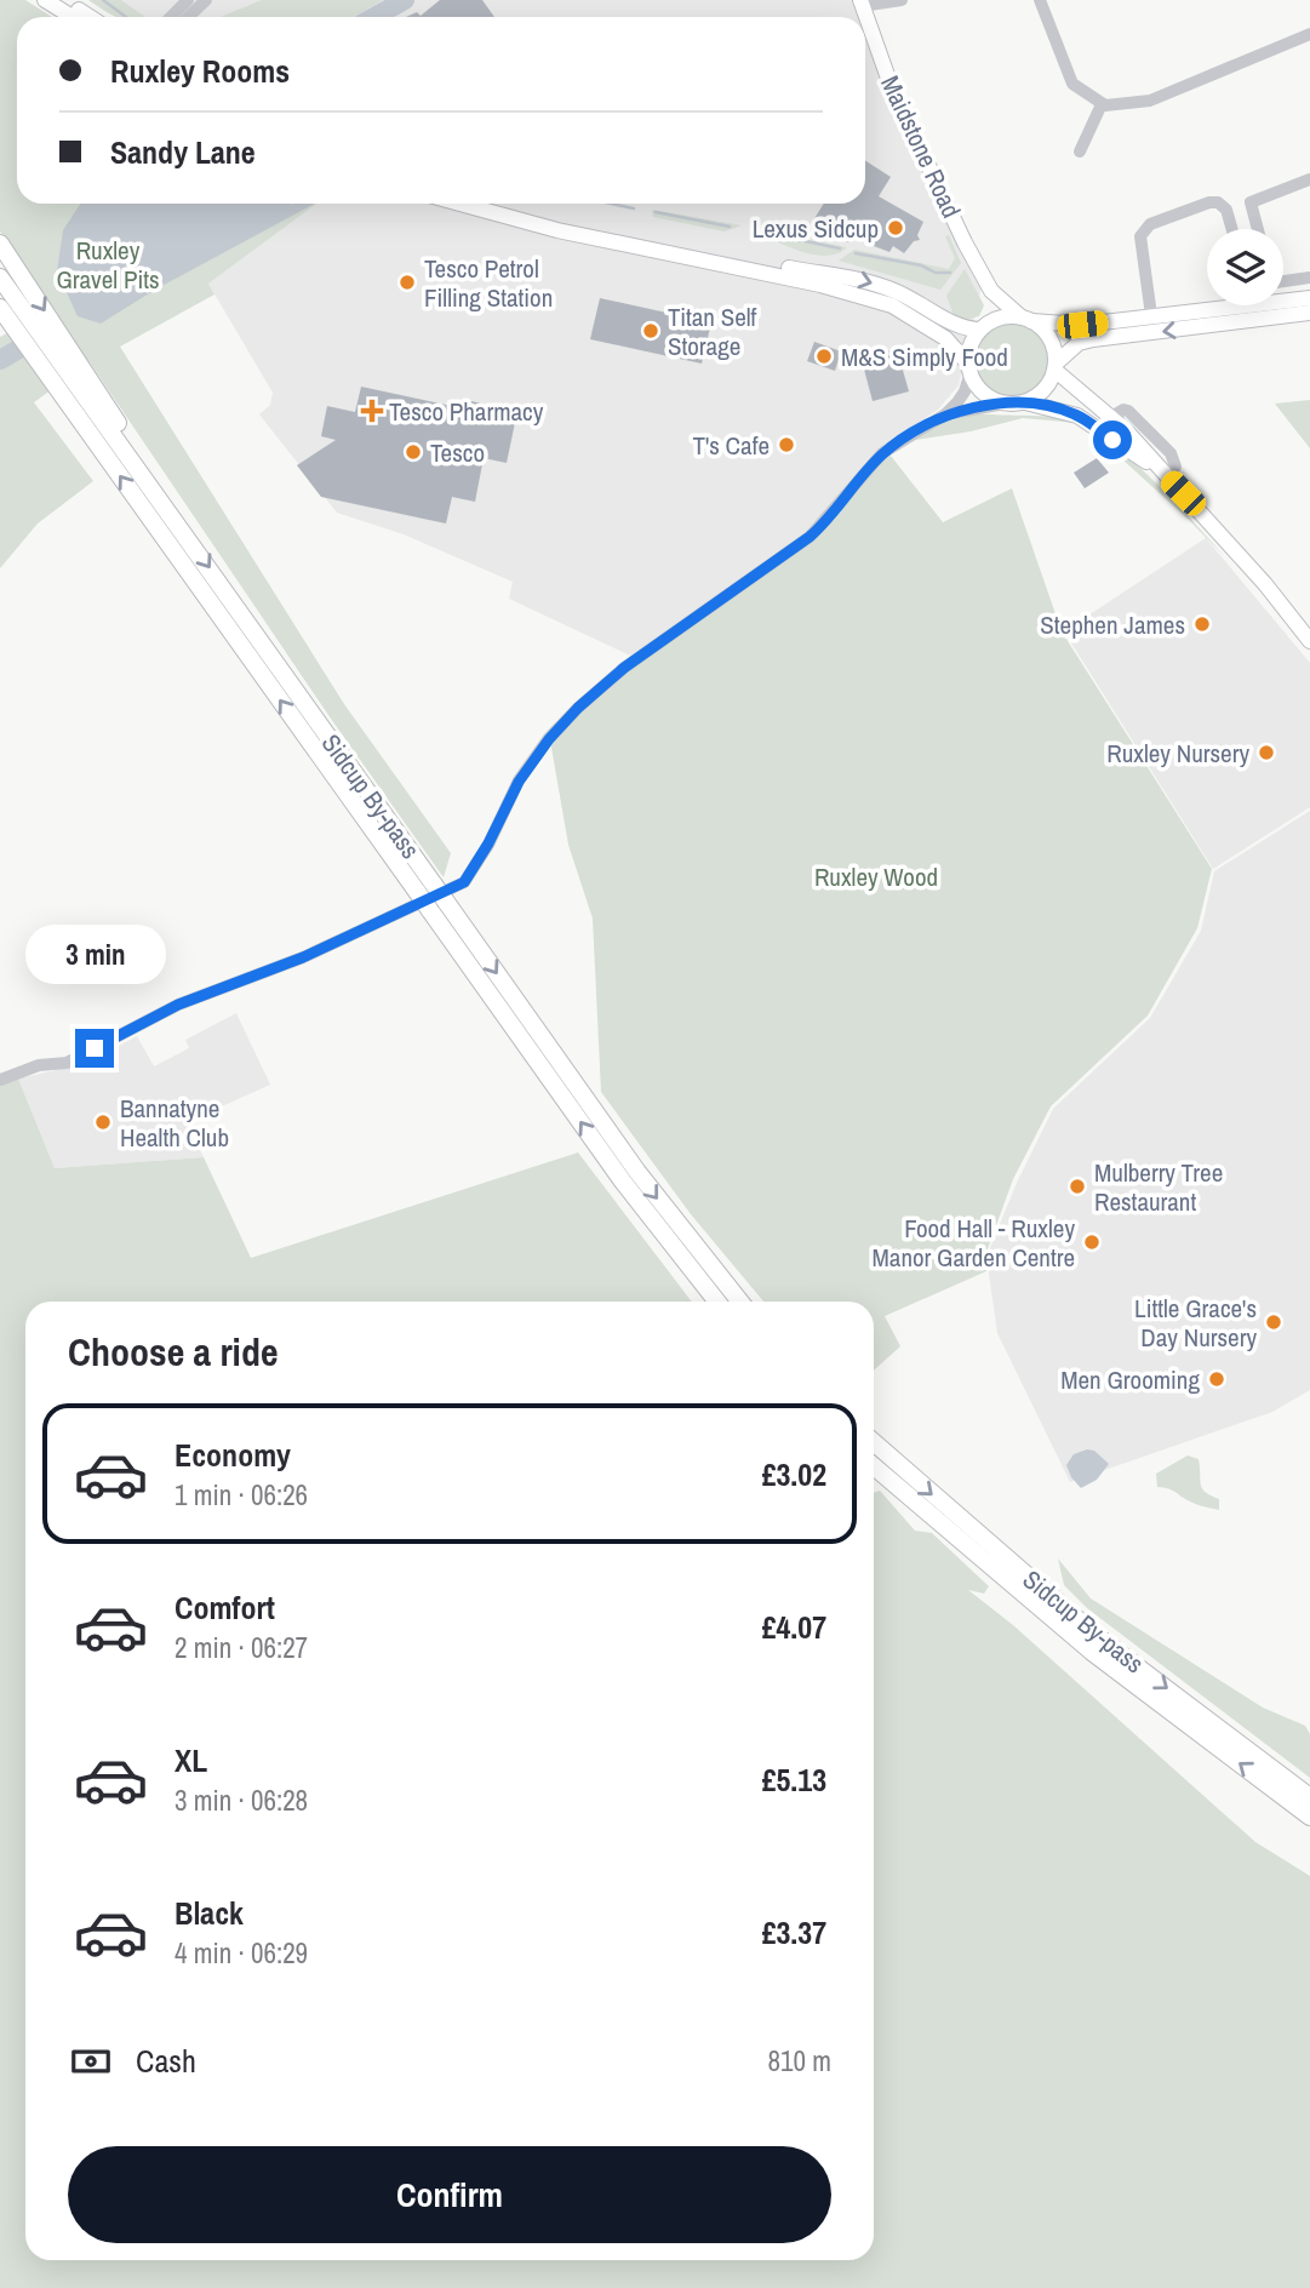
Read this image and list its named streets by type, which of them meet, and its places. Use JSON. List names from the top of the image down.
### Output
{
  "streets": {
    "highway": ["Sidcup By-pass"],
    "main road": ["Maidstone Road"]
  },
  "parks": ["Ruxley Gravel Pits", "Ruxley Wood"],
  "places": {
    "other": [
      "Lexus Sidcup",
      "Tesco Petrol Filling Station",
      "Titan Self Storage",
      "M&S Simply Food",
      "T's Cafe",
      "Tesco",
      "Stephen James",
      "Ruxley Nursery",
      "Bannatyne Health Club",
      "Mulberry Tree Restaurant",
      "Food Hall - Ruxley Manor Garden Centre",
      "Little Grace's Day Nursery",
      "Men Grooming"
    ],
    "health": ["Tesco Pharmacy"]
  },
  "page": {
    "banner": ["Ruxley Rooms", "Sandy Lane"],
    "bubble": "3 min",
    "heading": "Choose a ride",
    "list": [
      {
        "name": "Economy",
        "note": "1 min · 06:26",
        "value": "£3.02"
      },
      {
        "name": "Comfort",
        "note": "2 min · 06:27",
        "value": "£4.07"
      },
      {
        "name": "XL",
        "note": "3 min · 06:28",
        "value": "£5.13"
      },
      {
        "name": "Black",
        "note": "4 min · 06:29",
        "value": "£3.37"
      }
    ],
    "pay": ["Cash", "810 m"],
    "buttons": "Confirm"
  }
}
